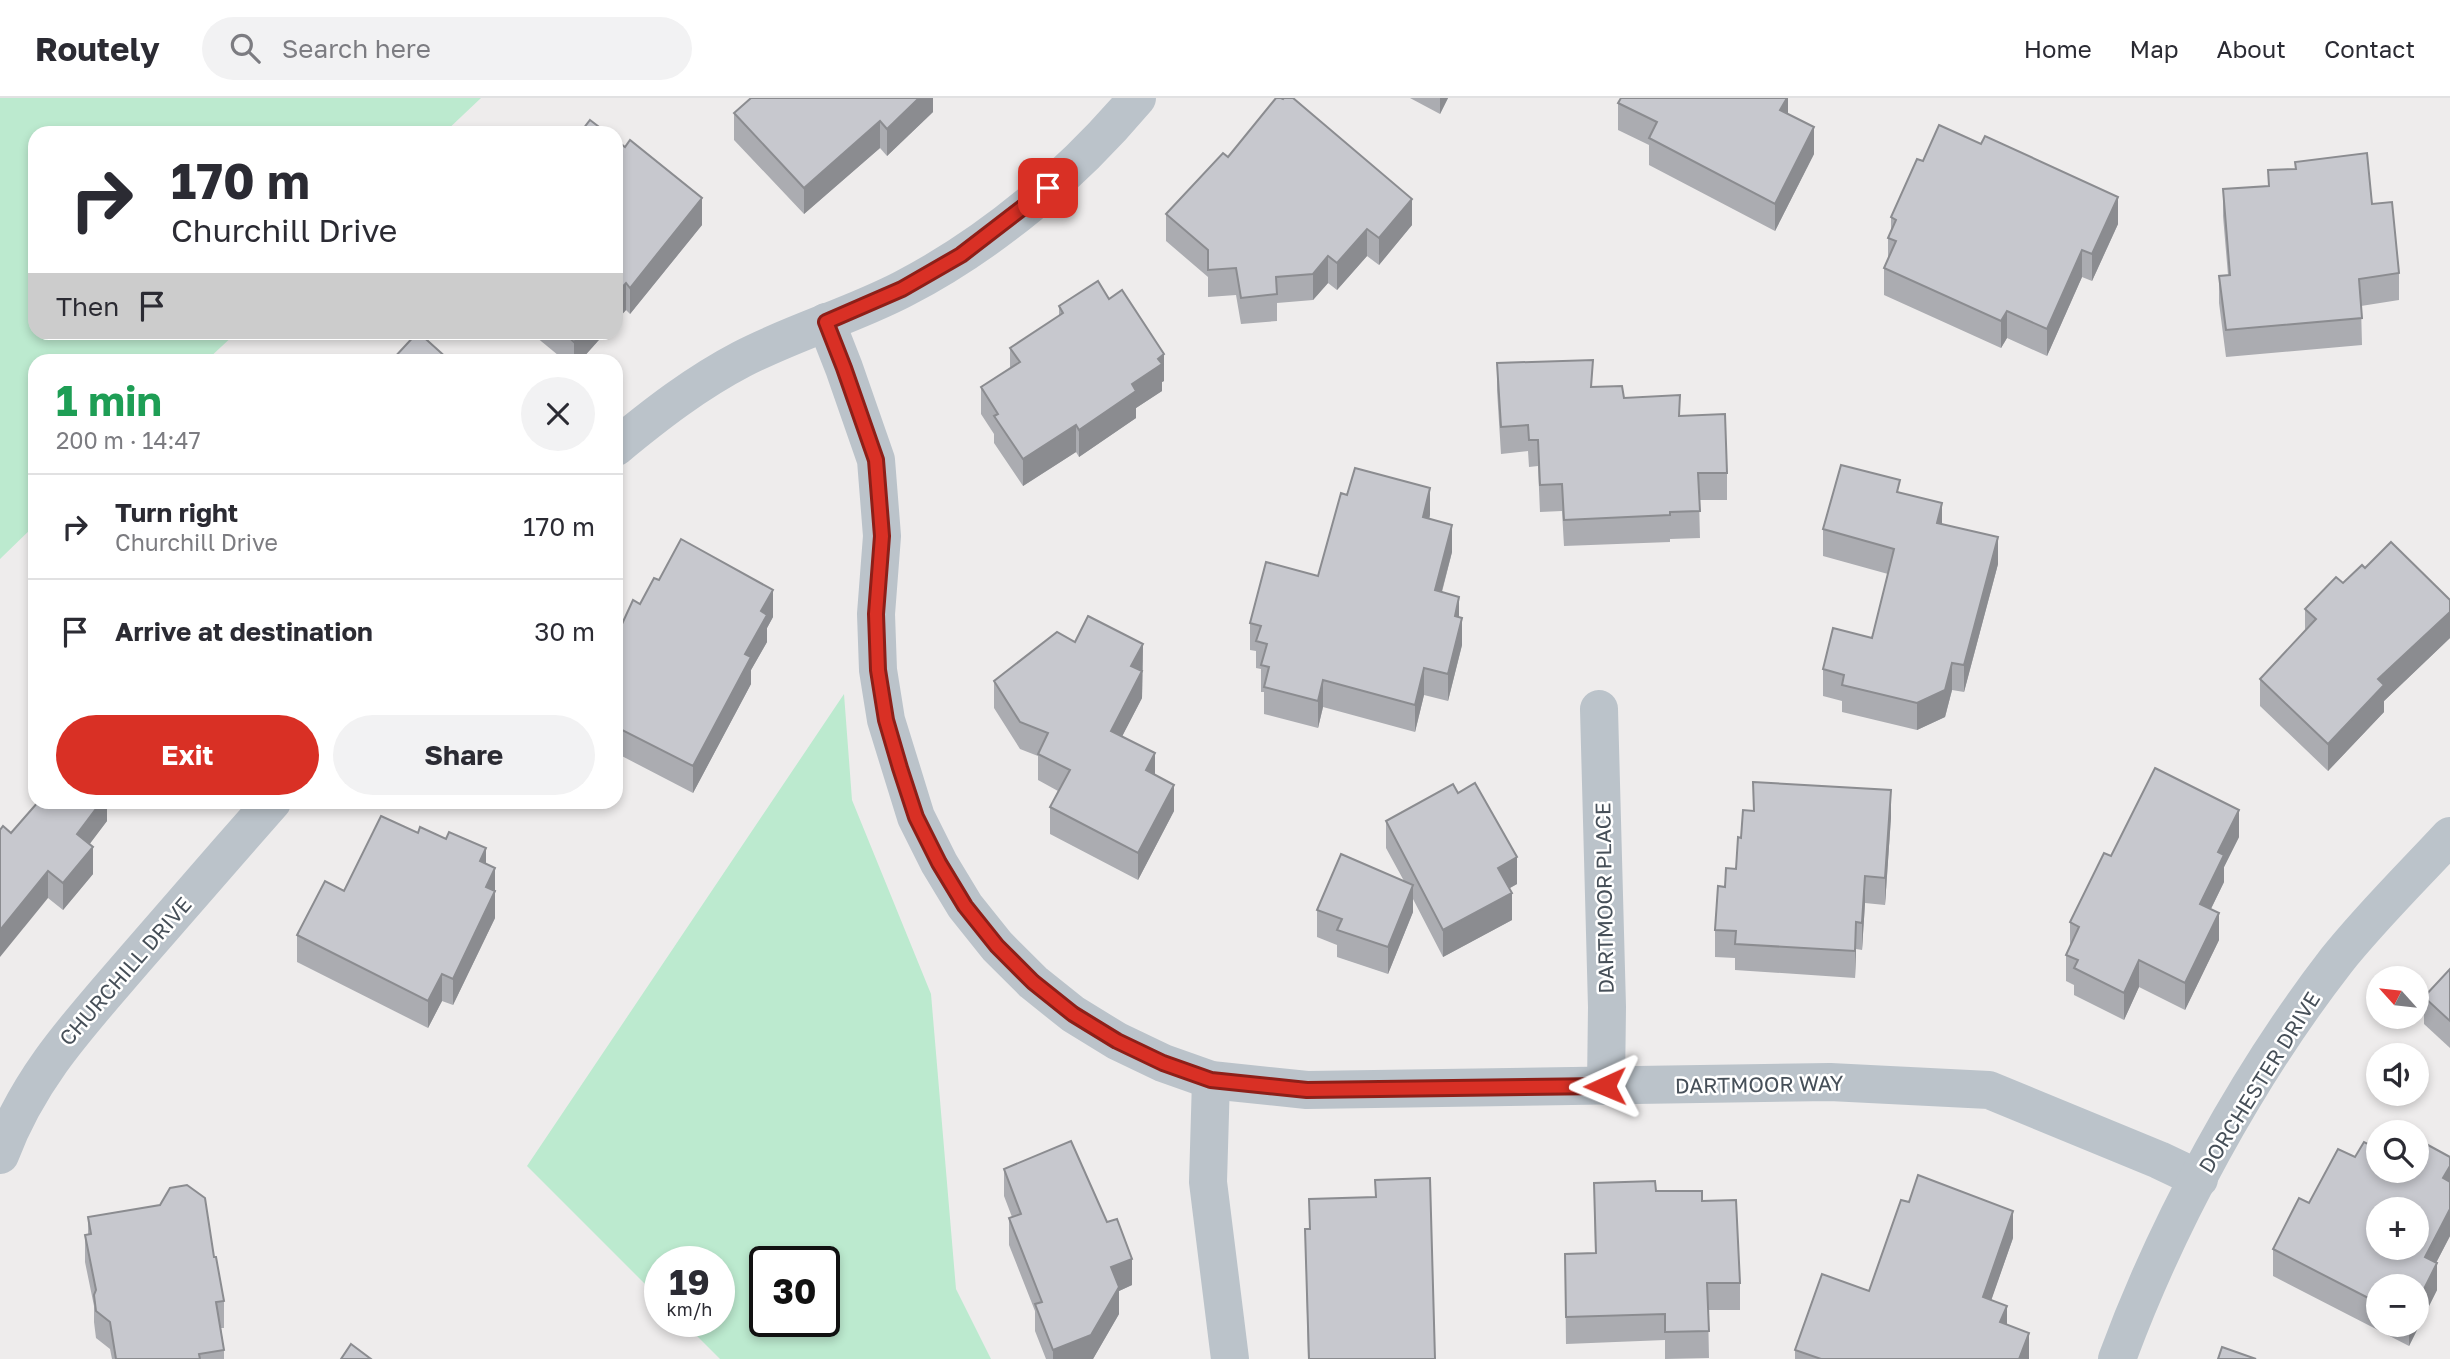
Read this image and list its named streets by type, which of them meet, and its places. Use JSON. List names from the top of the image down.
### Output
{
  "streets": {
    "street": [
      "DARTMOOR PLACE",
      "CHURCHILL DRIVE",
      "DORCHESTER DRIVE",
      "DARTMOOR WAY"
    ]
  },
  "crossings": [
    ["DARTMOOR PLACE", "DARTMOOR WAY"],
    ["DORCHESTER DRIVE", "DARTMOOR WAY"]
  ],
  "north": "top left",
  "page": {
    "header": "Routely",
    "search": "Search here",
    "nav": [
      "Home",
      "Map",
      "About",
      "Contact"
    ],
    "turn": ["170 m", "Churchill Drive"],
    "then": "Then",
    "heading": ["1 min", "200 m · 14:47"],
    "list": [
      {
        "name": "Turn right",
        "note": "Churchill Drive",
        "value": "170 m"
      },
      {
        "name": "Arrive at destination",
        "value": "30 m"
      }
    ],
    "buttons": ["Exit", "Share"],
    "map_buttons": ["+", "−"],
    "speed": "19 km/h",
    "limit": "30"
  }
}
